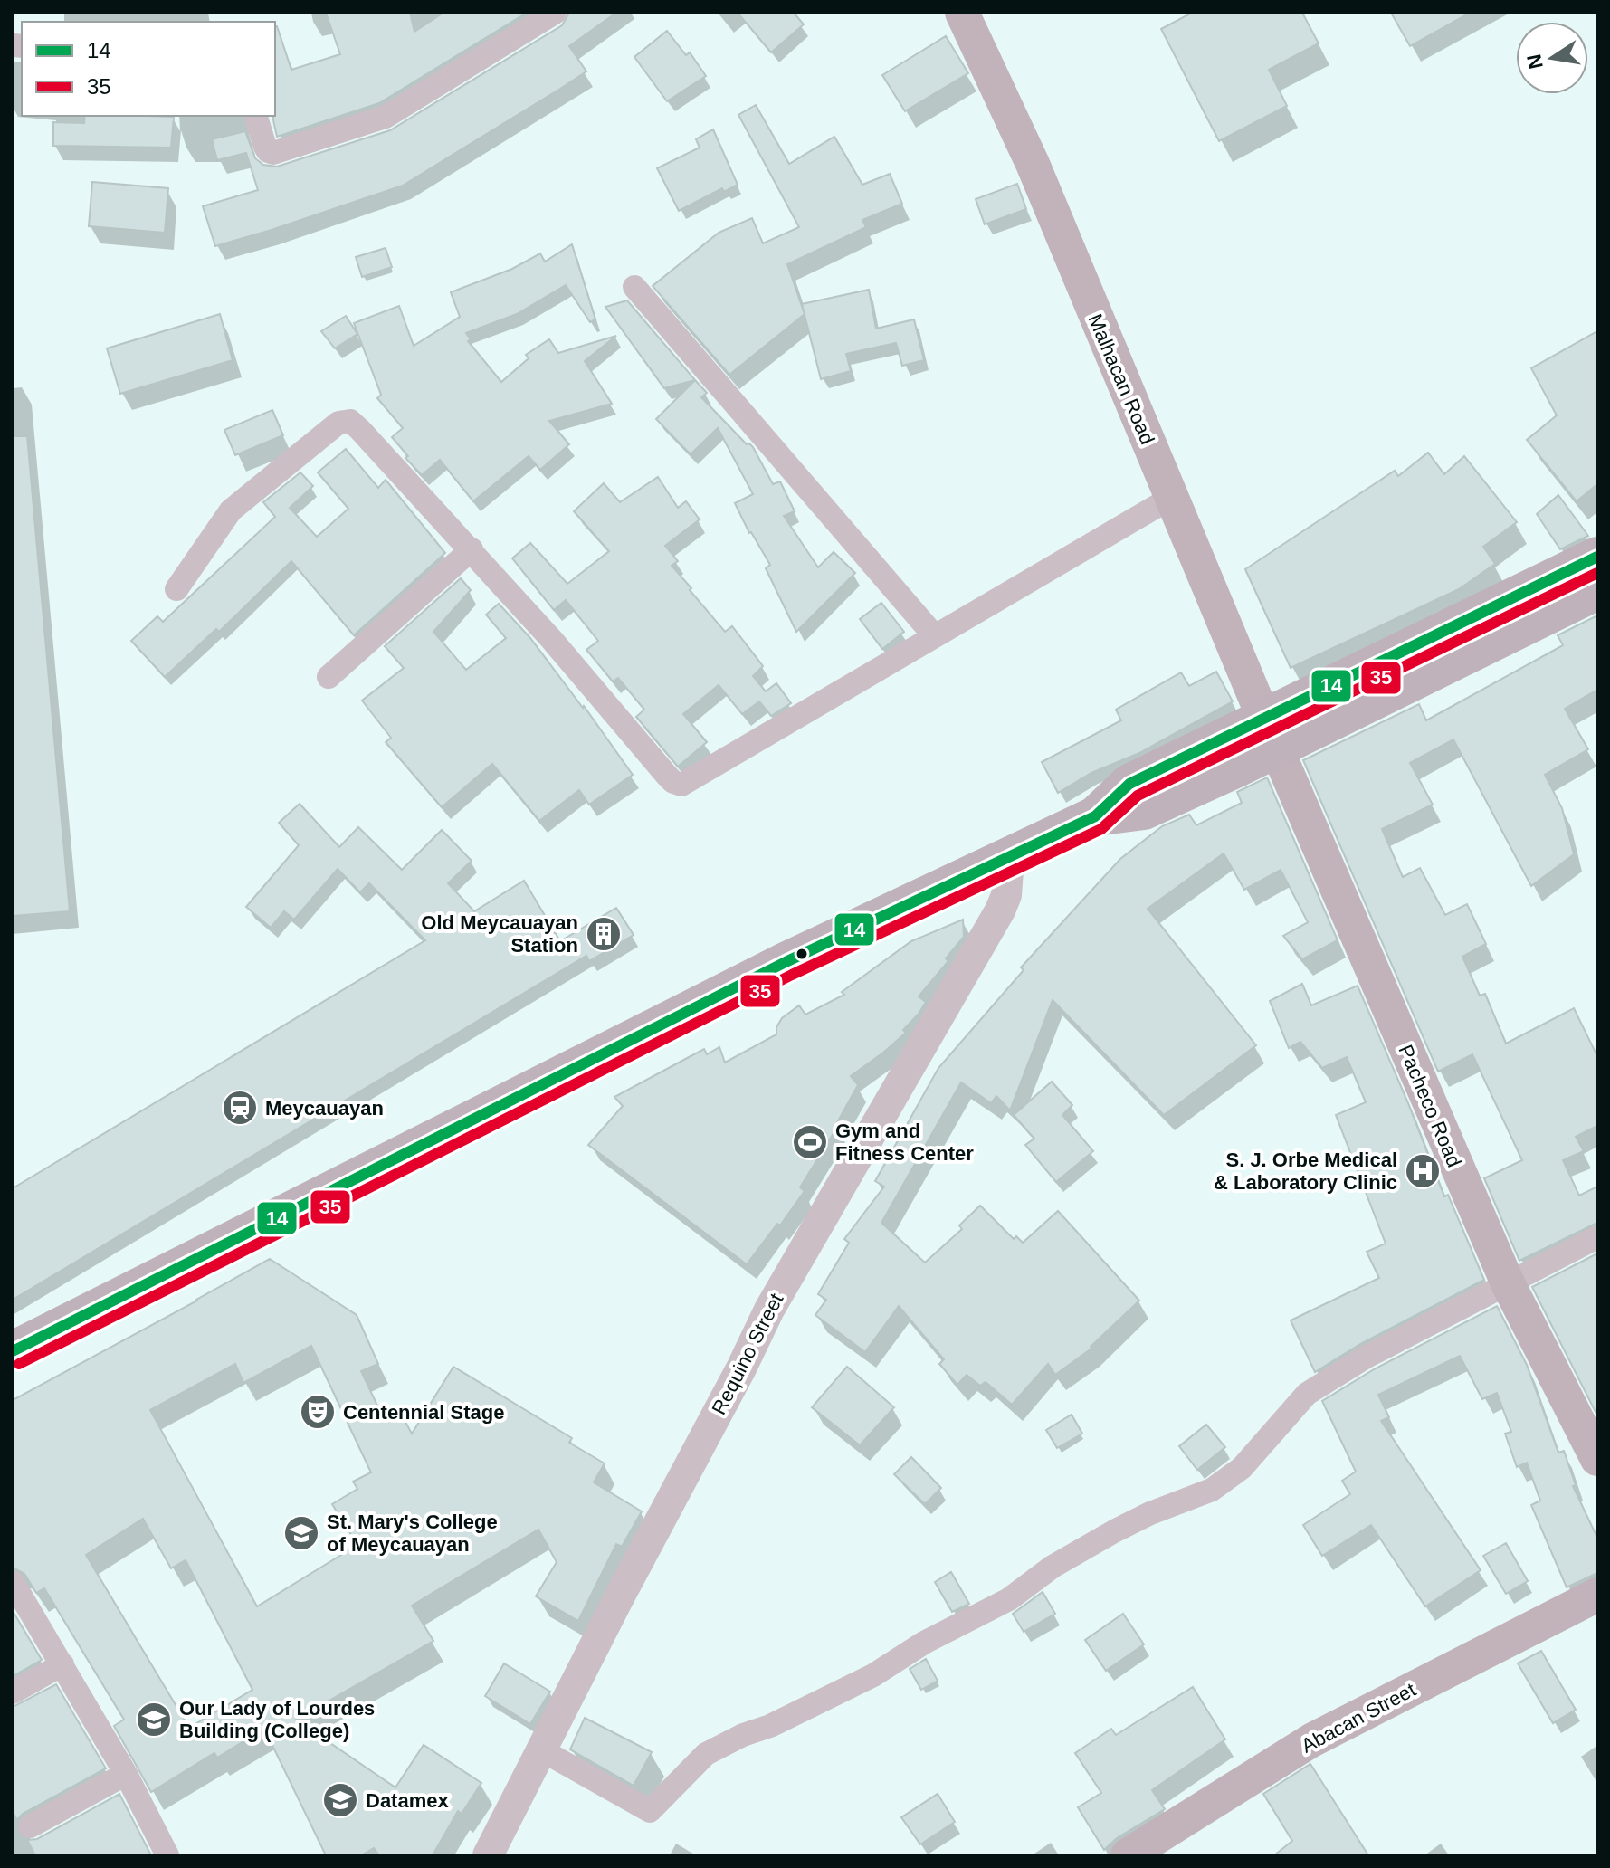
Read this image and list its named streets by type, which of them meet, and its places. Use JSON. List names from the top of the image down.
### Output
{
  "streets": {
    "main road": ["Malhacan Road", "Pacheco Road", "Abacan Street"],
    "street": ["Requino Street"]
  },
  "crossings": [
    ["Malhacan Road", "Pacheco Road"]
  ],
  "places": {
    "building": ["Old Meycauayan Station"],
    "station": ["Meycauayan"],
    "sports": ["Gym and Fitness Center"],
    "hospital": ["S. J. Orbe Medical & Laboratory Clinic"],
    "theatre": ["Centennial Stage"],
    "school or university": ["St. Mary's College of Meycauayan", "Our Lady of Lourdes Building (College)", "Datamex"]
  },
  "lines": ["transit line 14", "transit line 35"],
  "legend": ["14", "35"],
  "north": "left"
}
